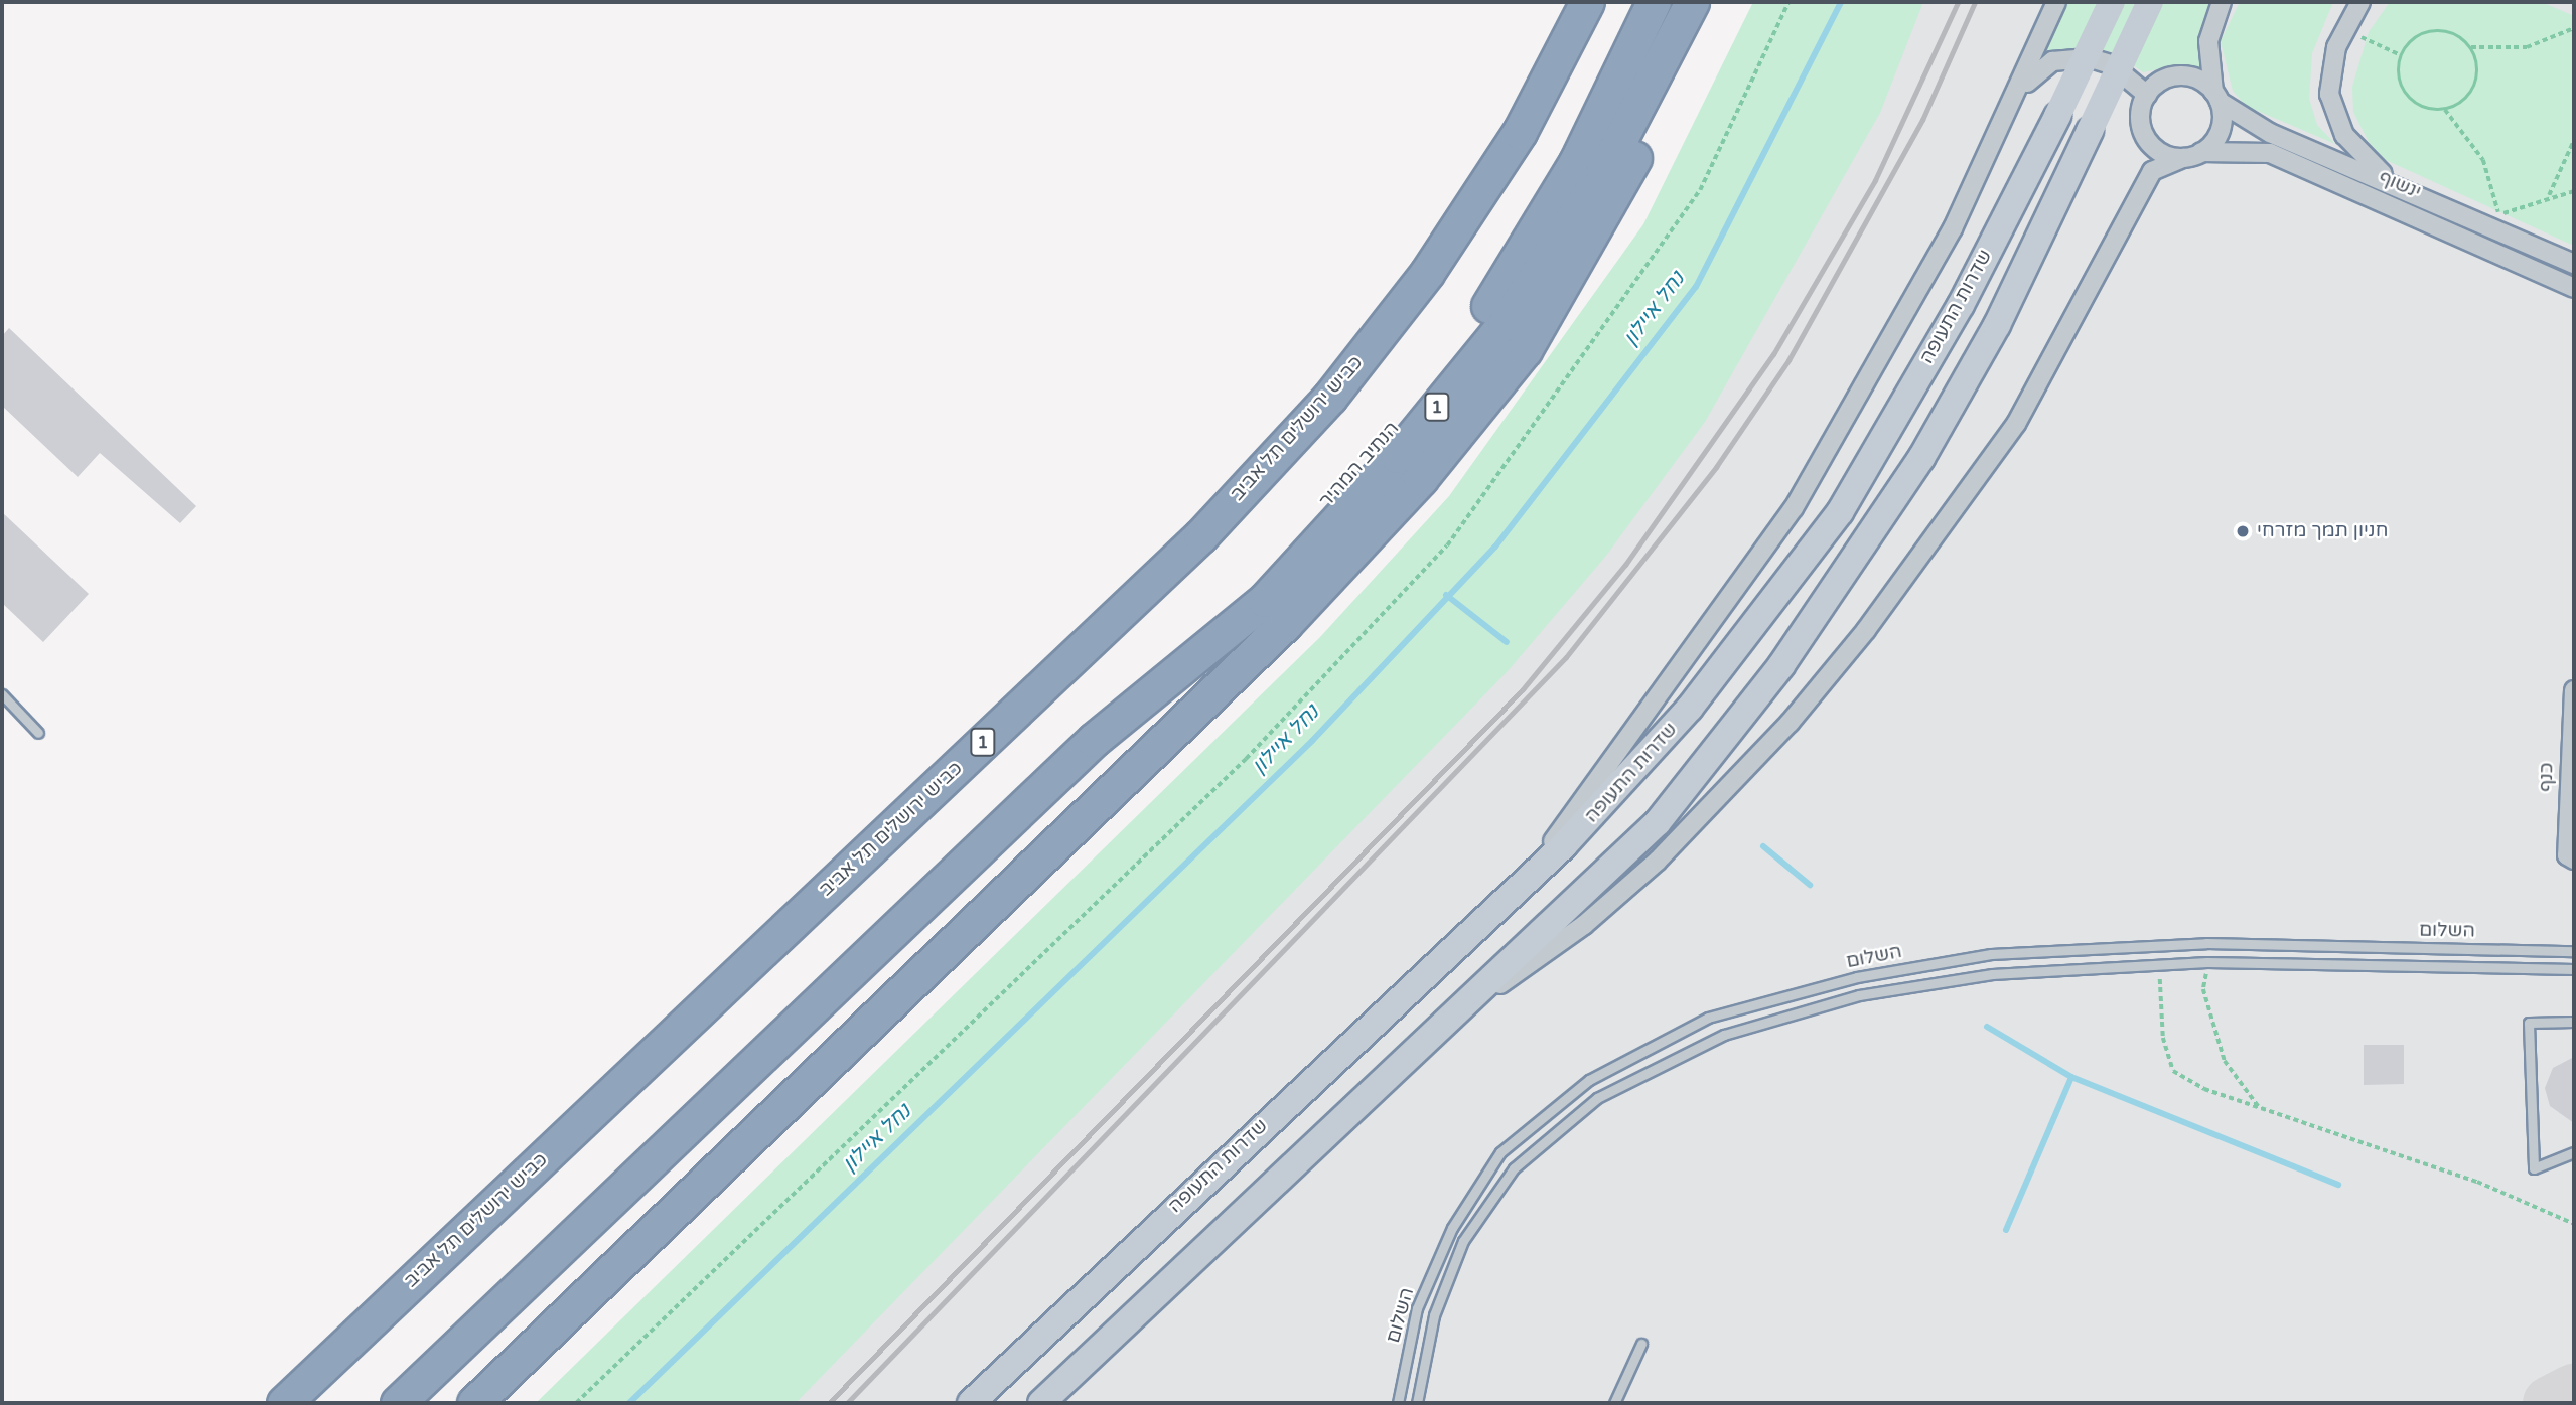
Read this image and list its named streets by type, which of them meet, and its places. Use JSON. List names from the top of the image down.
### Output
{
  "streets": {
    "highway": ["1", "כביש ירושלים תל אביב", "הנתיב המהיר"],
    "main road": ["שדרות התעופה"],
    "street": ["ינשוף", "כנף"],
    "lane": ["השלום"]
  },
  "crossings": [
    ["1", "הנתיב המהיר"]
  ],
  "water": ["נחל איילון"],
  "places": ["חניון תמך מזרחי"]
}
